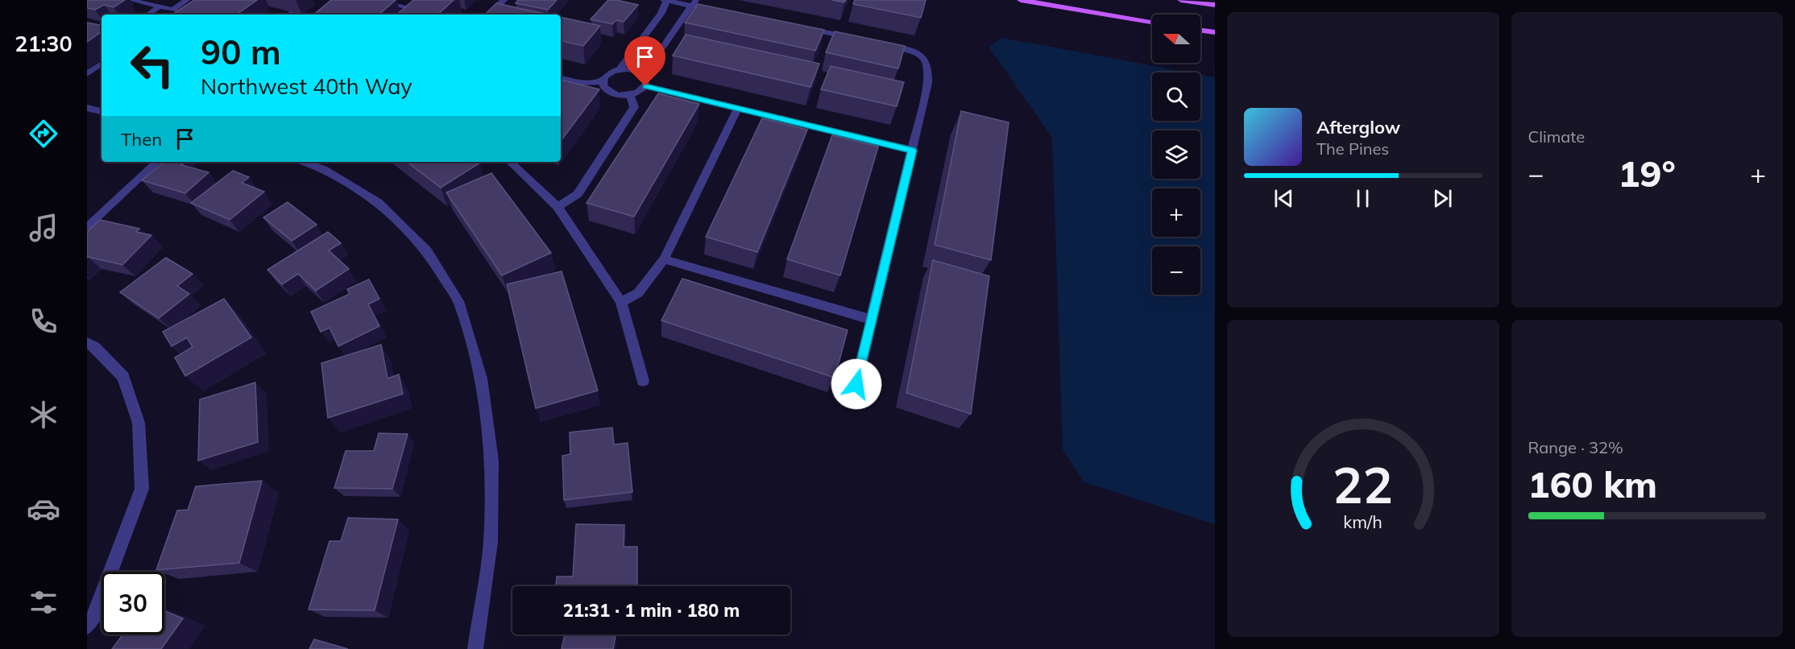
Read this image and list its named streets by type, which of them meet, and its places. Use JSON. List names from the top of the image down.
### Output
{
  "north": "left",
  "page": {
    "tabs": "21:30",
    "tile": [
      "Climate",
      ["Range · 32%", "160 km"]
    ],
    "map_buttons": ["+", "−"],
    "turn": ["90 m", "Northwest 40th Way"],
    "song": ["Afterglow", "The Pines"],
    "then": "Then",
    "heat": ["−", "19°", "+"],
    "limit": "30",
    "trip": "21:31 · 1 min · 180 m",
    "gauge": ["22", "km/h"]
  }
}
